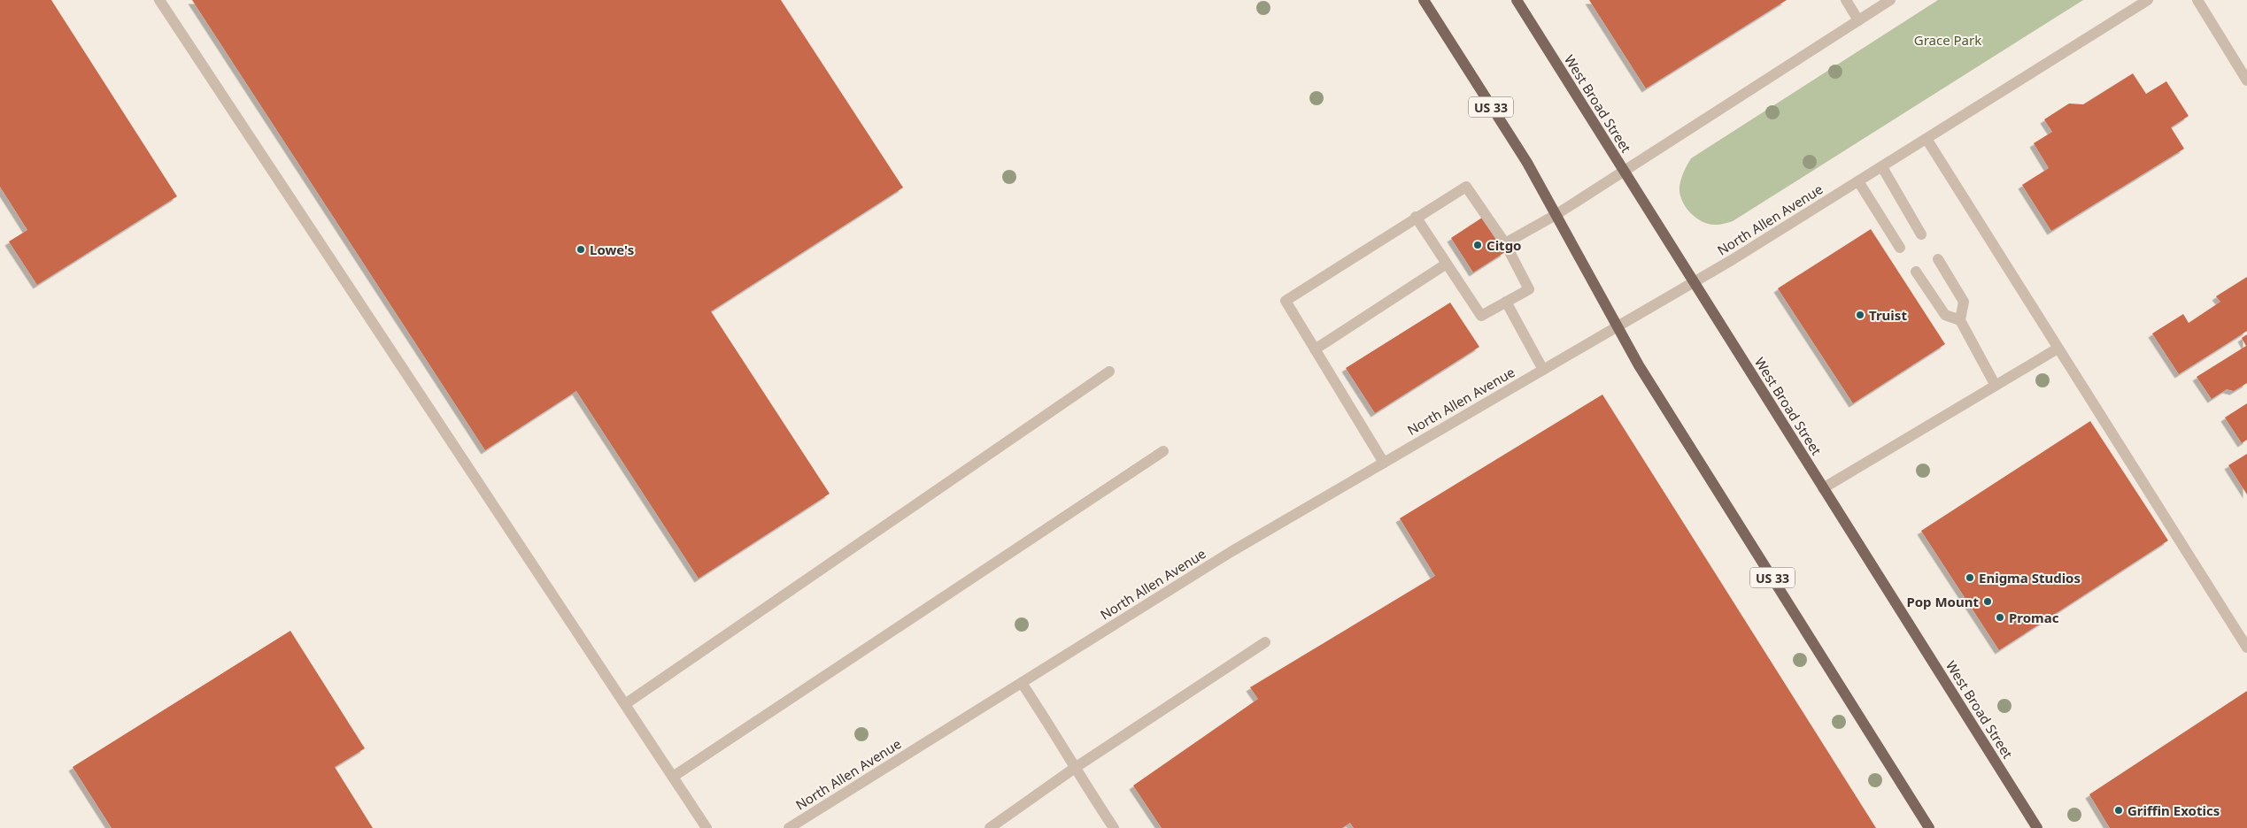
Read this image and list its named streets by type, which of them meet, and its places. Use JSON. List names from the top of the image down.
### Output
{
  "streets": {
    "main road": ["West Broad Street", "US 33"],
    "street": ["North Allen Avenue"]
  },
  "crossings": [
    ["West Broad Street", "North Allen Avenue"],
    ["US 33", "North Allen Avenue"]
  ],
  "parks": ["Grace Park"],
  "places": [
    "Citgo",
    "Lowe's",
    "Truist",
    "Enigma Studios",
    "Pop Mount",
    "Promac",
    "Griffin Exotics"
  ]
}
